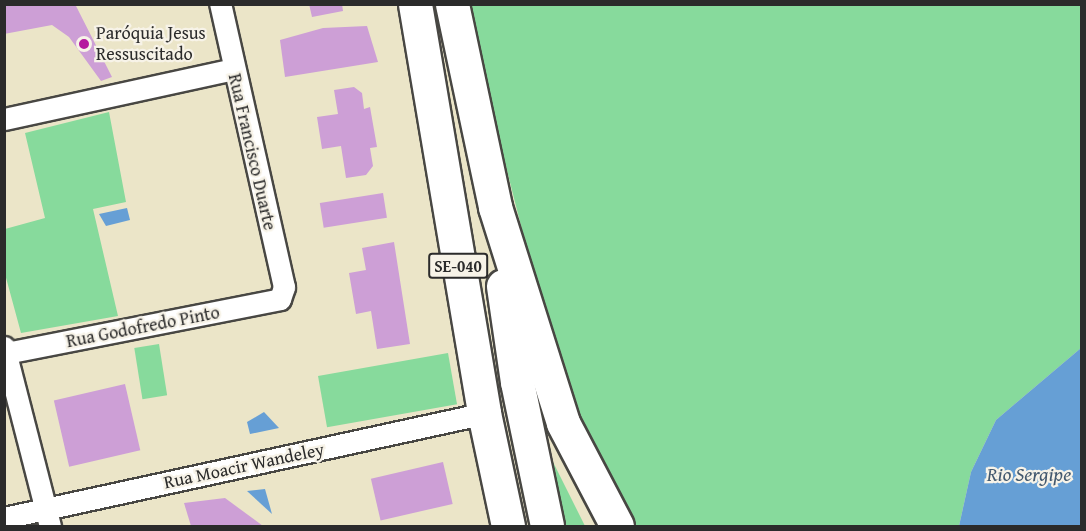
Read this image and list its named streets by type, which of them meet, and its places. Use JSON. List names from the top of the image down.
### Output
{
  "streets": {
    "main road": ["SE-040"],
    "street": ["Rua Francisco Duarte", "Rua Godofredo Pinto", "Rua Moacir Wandeley"]
  },
  "crossings": [
    ["Rua Francisco Duarte", "Rua Godofredo Pinto"],
    ["SE-040", "Rua Moacir Wandeley"]
  ],
  "water": ["Rio Sergipe"],
  "places": ["Paróquia Jesus Ressuscitado"]
}
